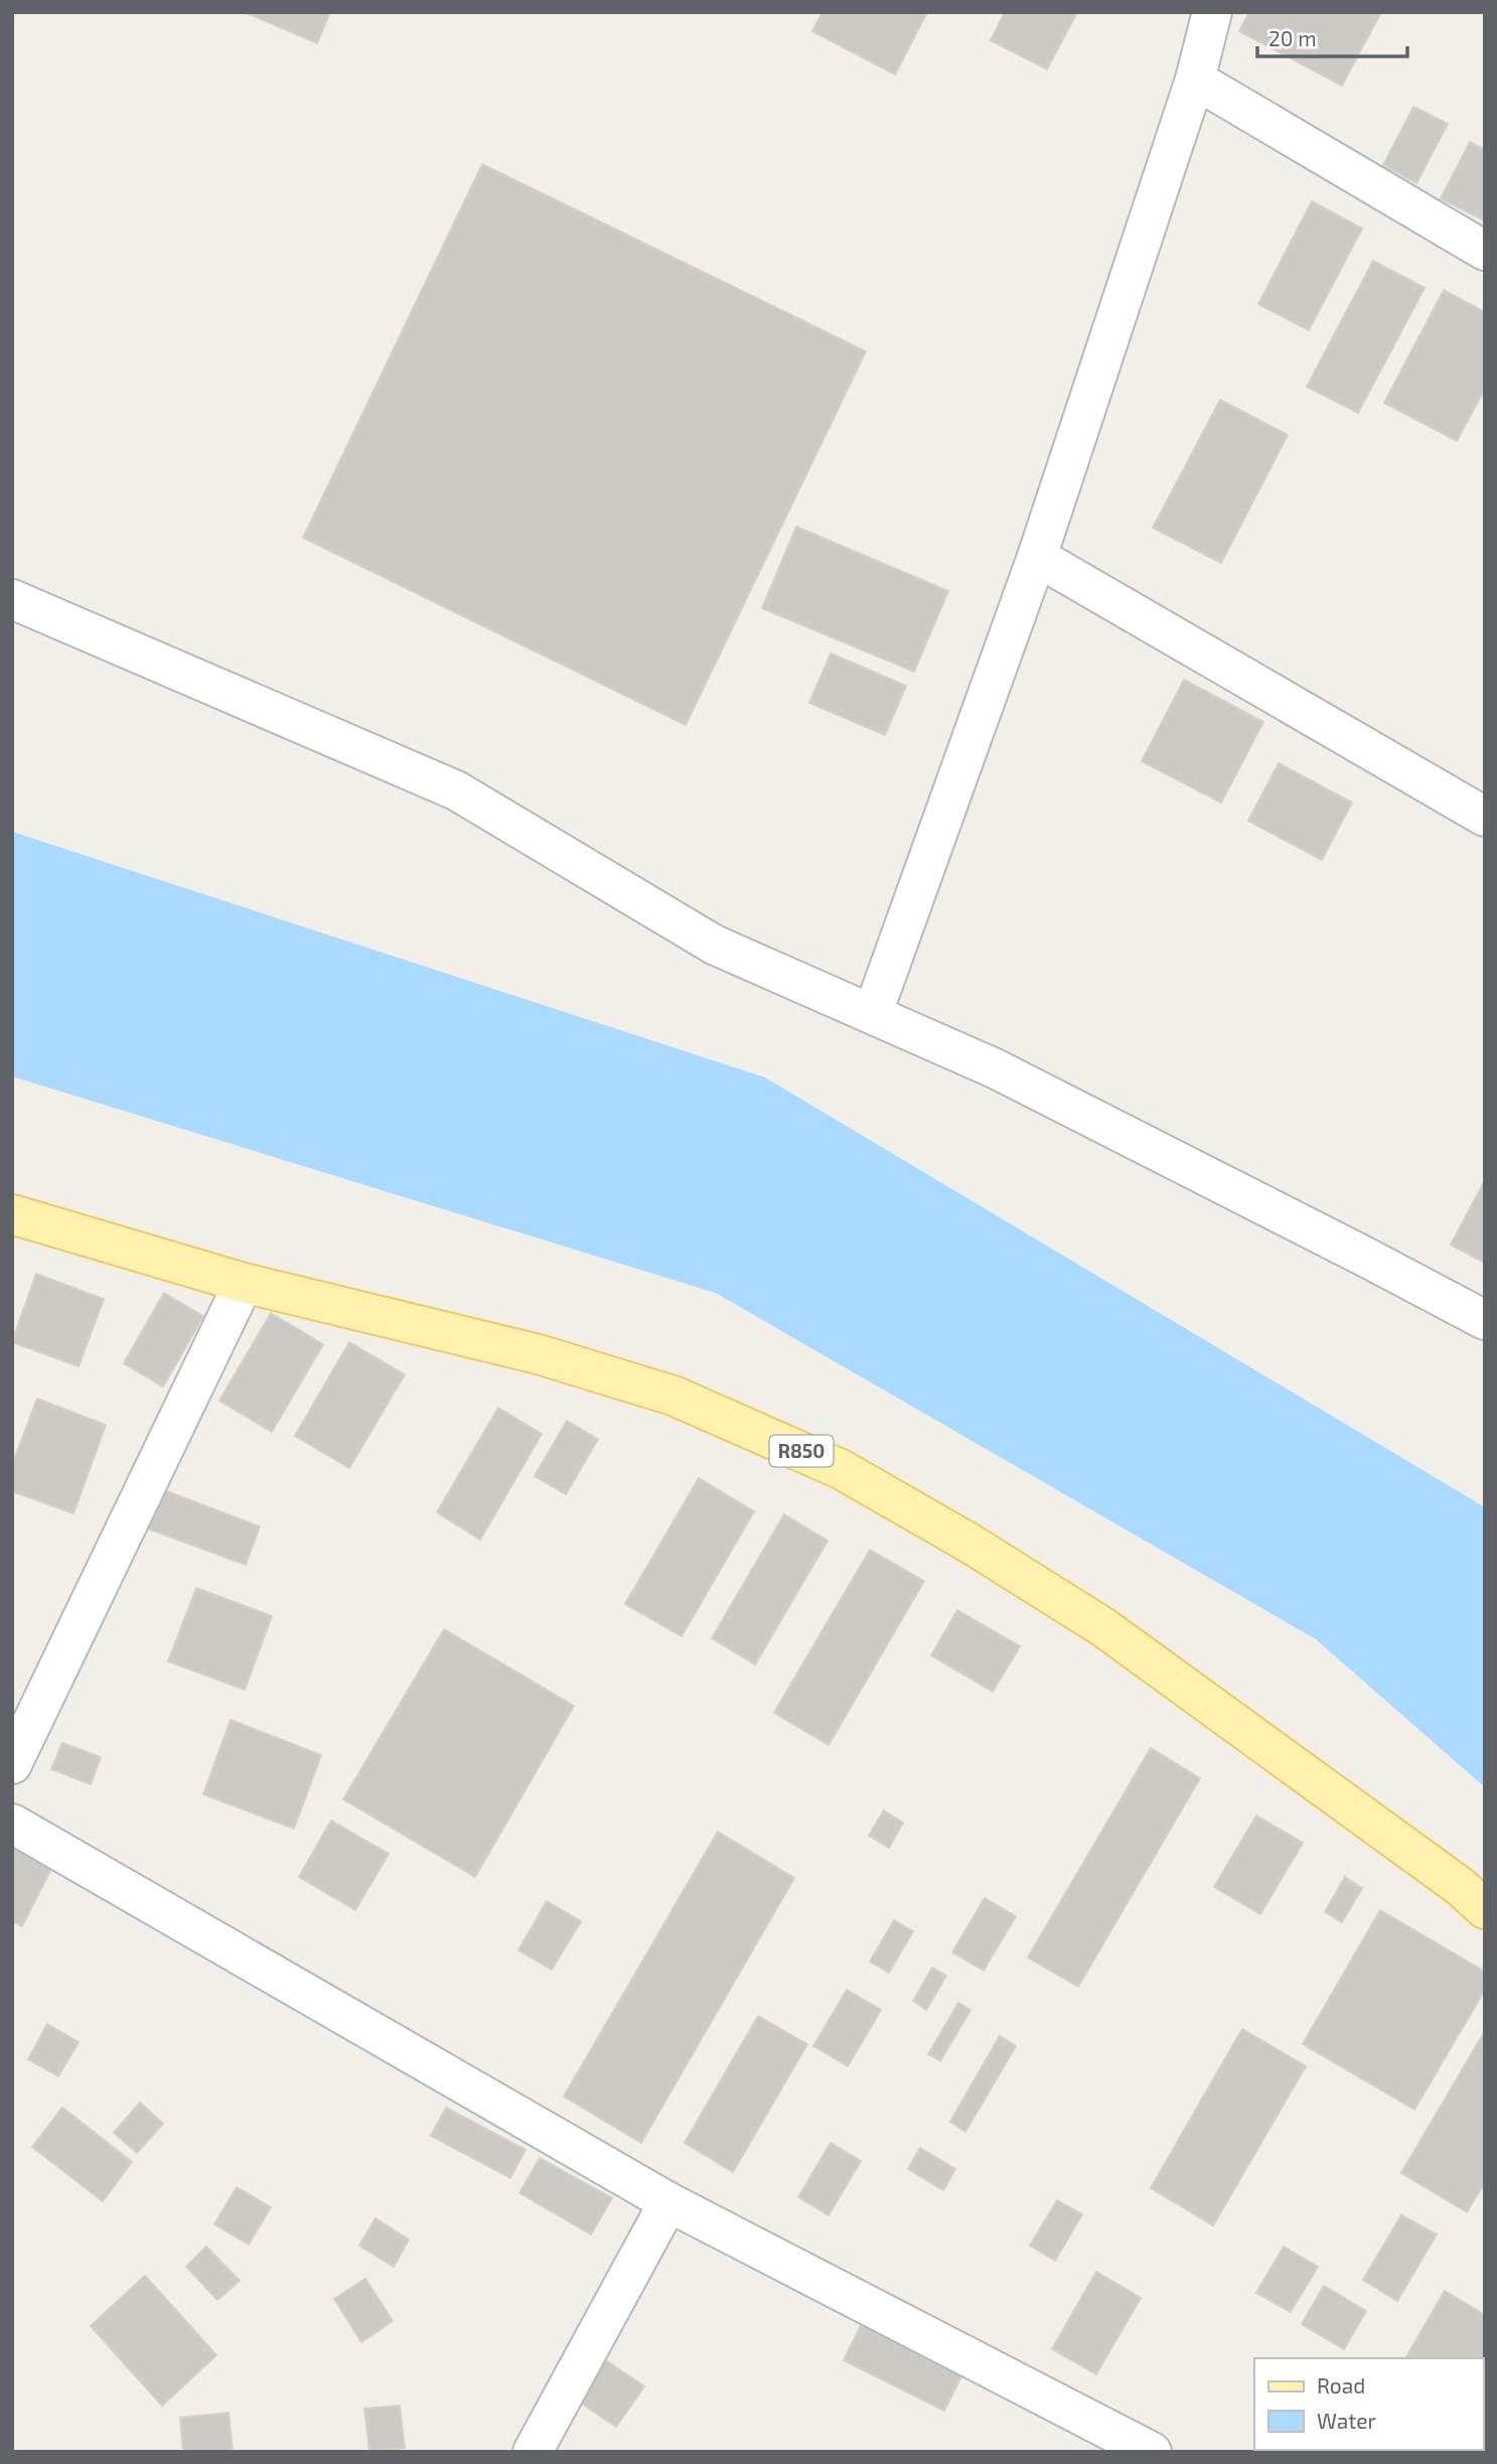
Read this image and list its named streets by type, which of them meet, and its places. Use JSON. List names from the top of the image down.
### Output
{
  "streets": {
    "main road": ["R850"]
  },
  "legend": ["Road", "Water"],
  "scale_bar": "20 m"
}
